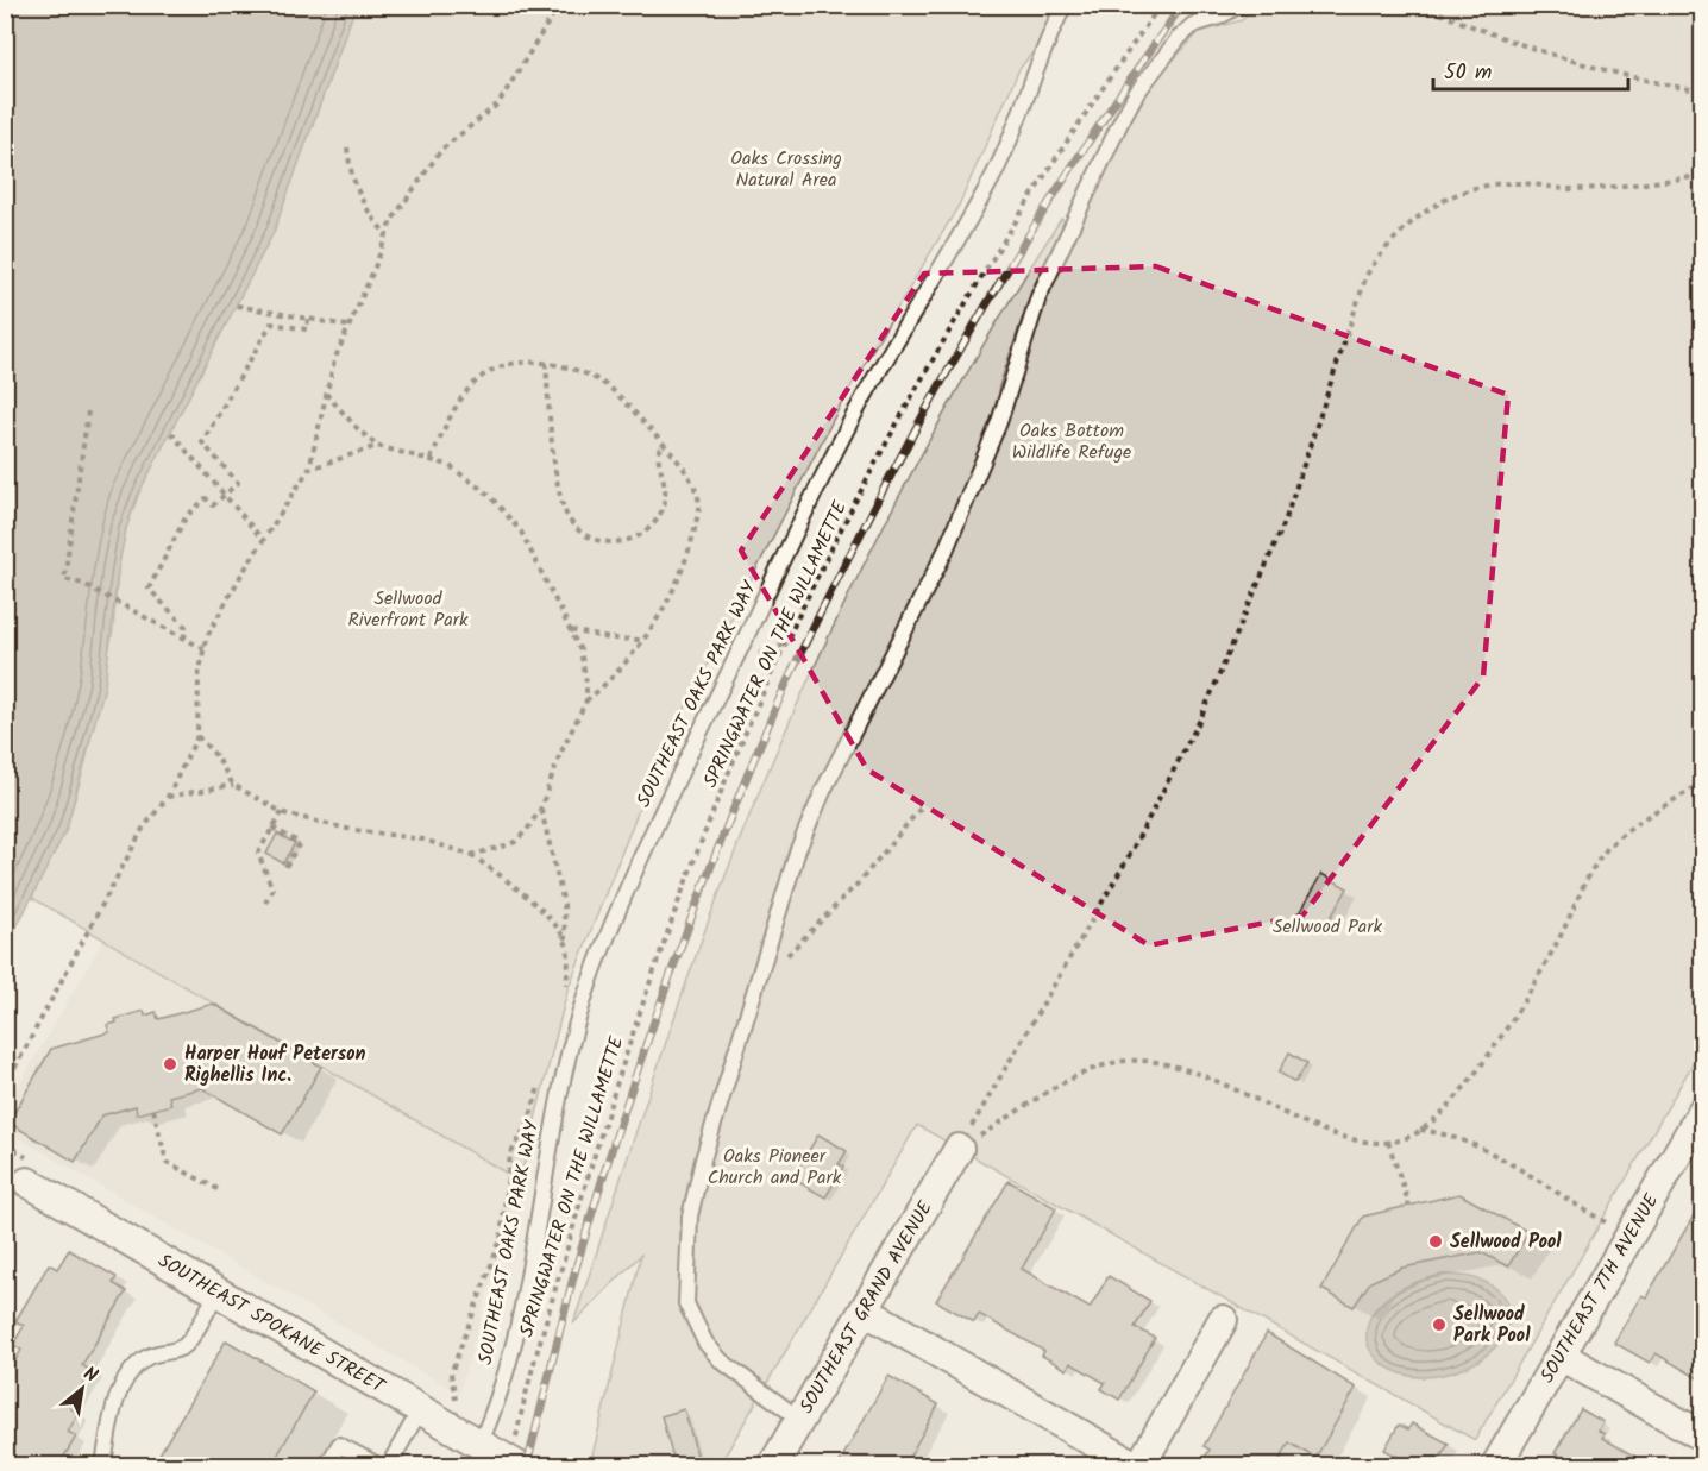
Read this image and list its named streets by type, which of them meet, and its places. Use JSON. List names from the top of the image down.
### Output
{
  "streets": {
    "street": ["SOUTHEAST 7TH AVENUE", "SOUTHEAST GRAND AVENUE", "SOUTHEAST SPOKANE STREET"],
    "lane": ["SOUTHEAST OAKS PARK WAY"],
    "path": ["SPRINGWATER ON THE WILLAMETTE"]
  },
  "crossings": [
    ["SOUTHEAST OAKS PARK WAY", "SOUTHEAST SPOKANE STREET"]
  ],
  "parks": [
    "Oaks Crossing Natural Area",
    "Oaks Bottom Wildlife Refuge",
    "Sellwood Riverfront Park",
    "Sellwood Park",
    "Oaks Pioneer Church and Park"
  ],
  "places": ["Harper Houf Peterson Righellis Inc.", "Sellwood Pool", "Sellwood Park Pool"],
  "scale_bar": "50 m",
  "north": "top right"
}
